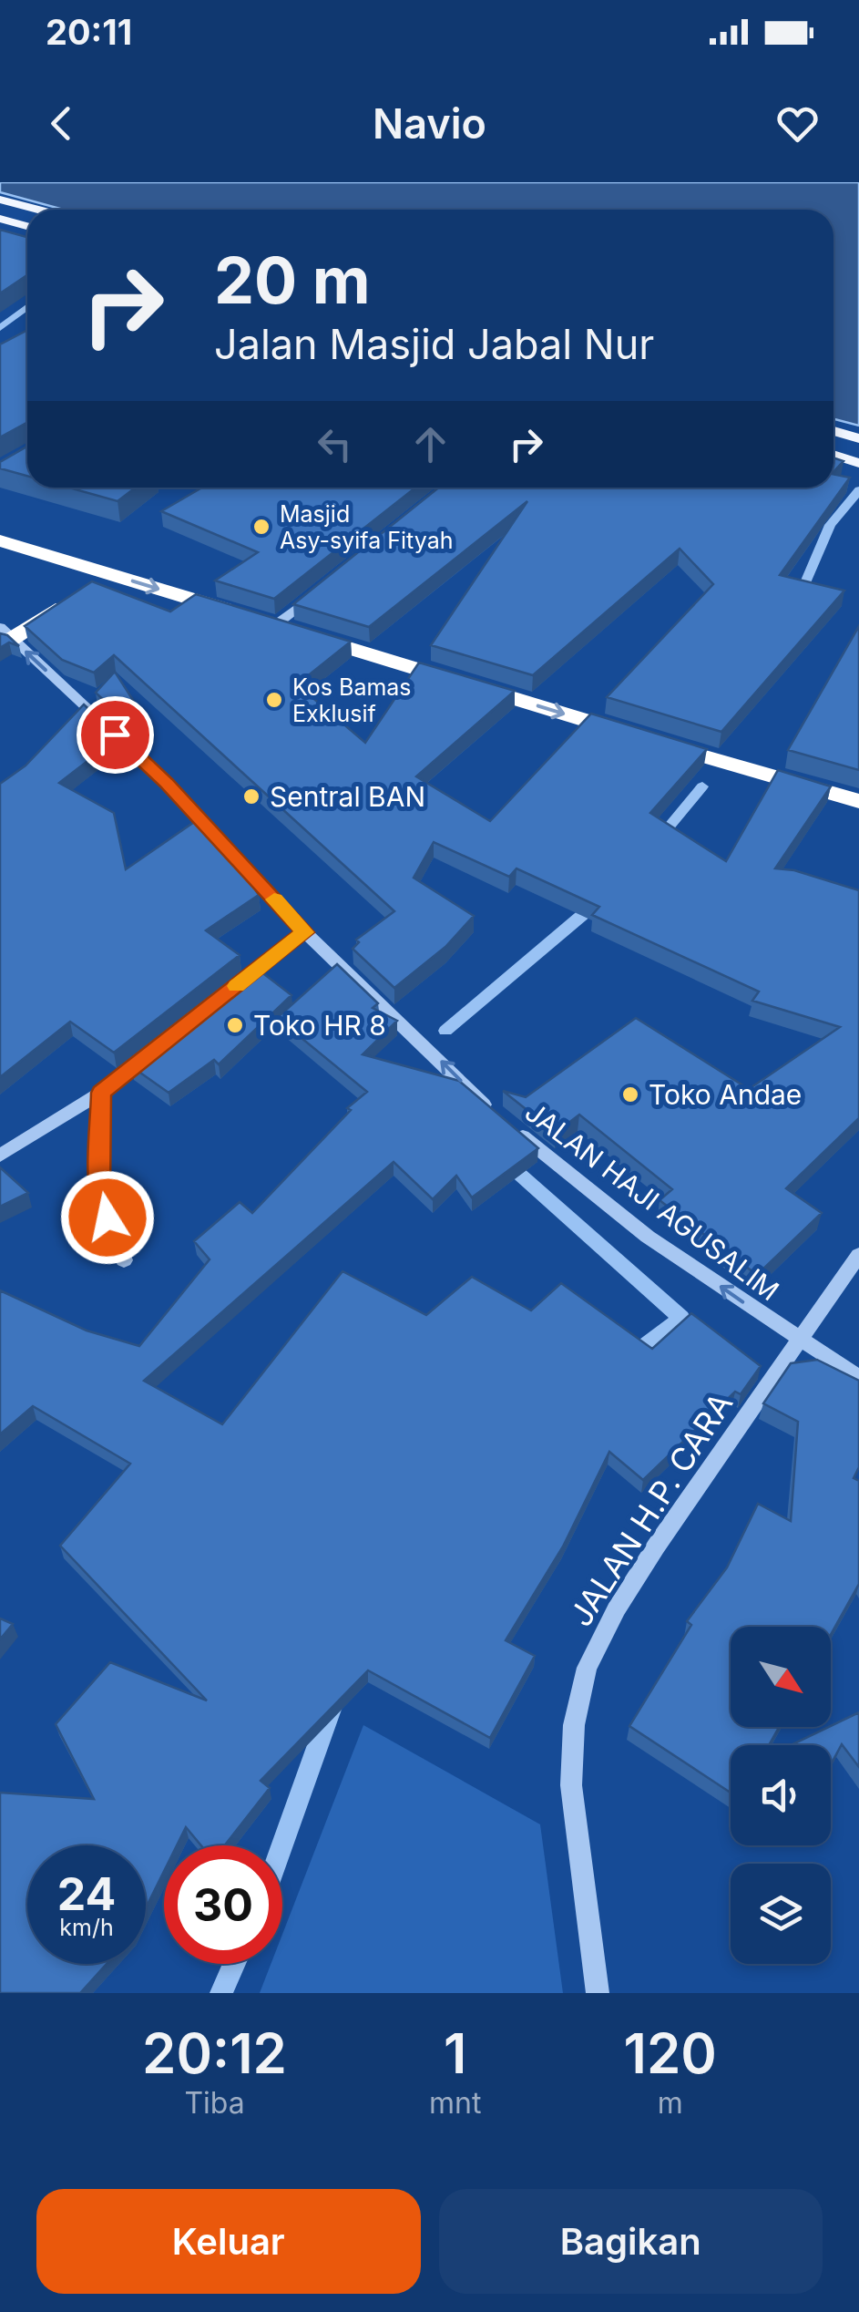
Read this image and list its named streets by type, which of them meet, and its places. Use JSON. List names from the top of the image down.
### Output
{
  "streets": {
    "street": ["JALAN HAJI AGUSALIM", "JALAN H.P. CARA"]
  },
  "crossings": [
    ["JALAN HAJI AGUSALIM", "JALAN H.P. CARA"]
  ],
  "one_way": ["JALAN HAJI AGUSALIM"],
  "places": [
    "Masjid Asy-syifa Fityah",
    "Kos Bamas Exklusif",
    "Sentral BAN",
    "Toko HR 8",
    "Toko Andae"
  ],
  "north": "bottom right",
  "page": {
    "status": "20:11",
    "header": "Navio",
    "turn": ["20 m", "Jalan Masjid Jabal Nur"],
    "speed": "24 km/h",
    "limit": "30",
    "eta": [
      "20:12",
      "Tiba",
      "1",
      "mnt",
      "120",
      "m"
    ],
    "buttons": ["Keluar", "Bagikan"]
  }
}
